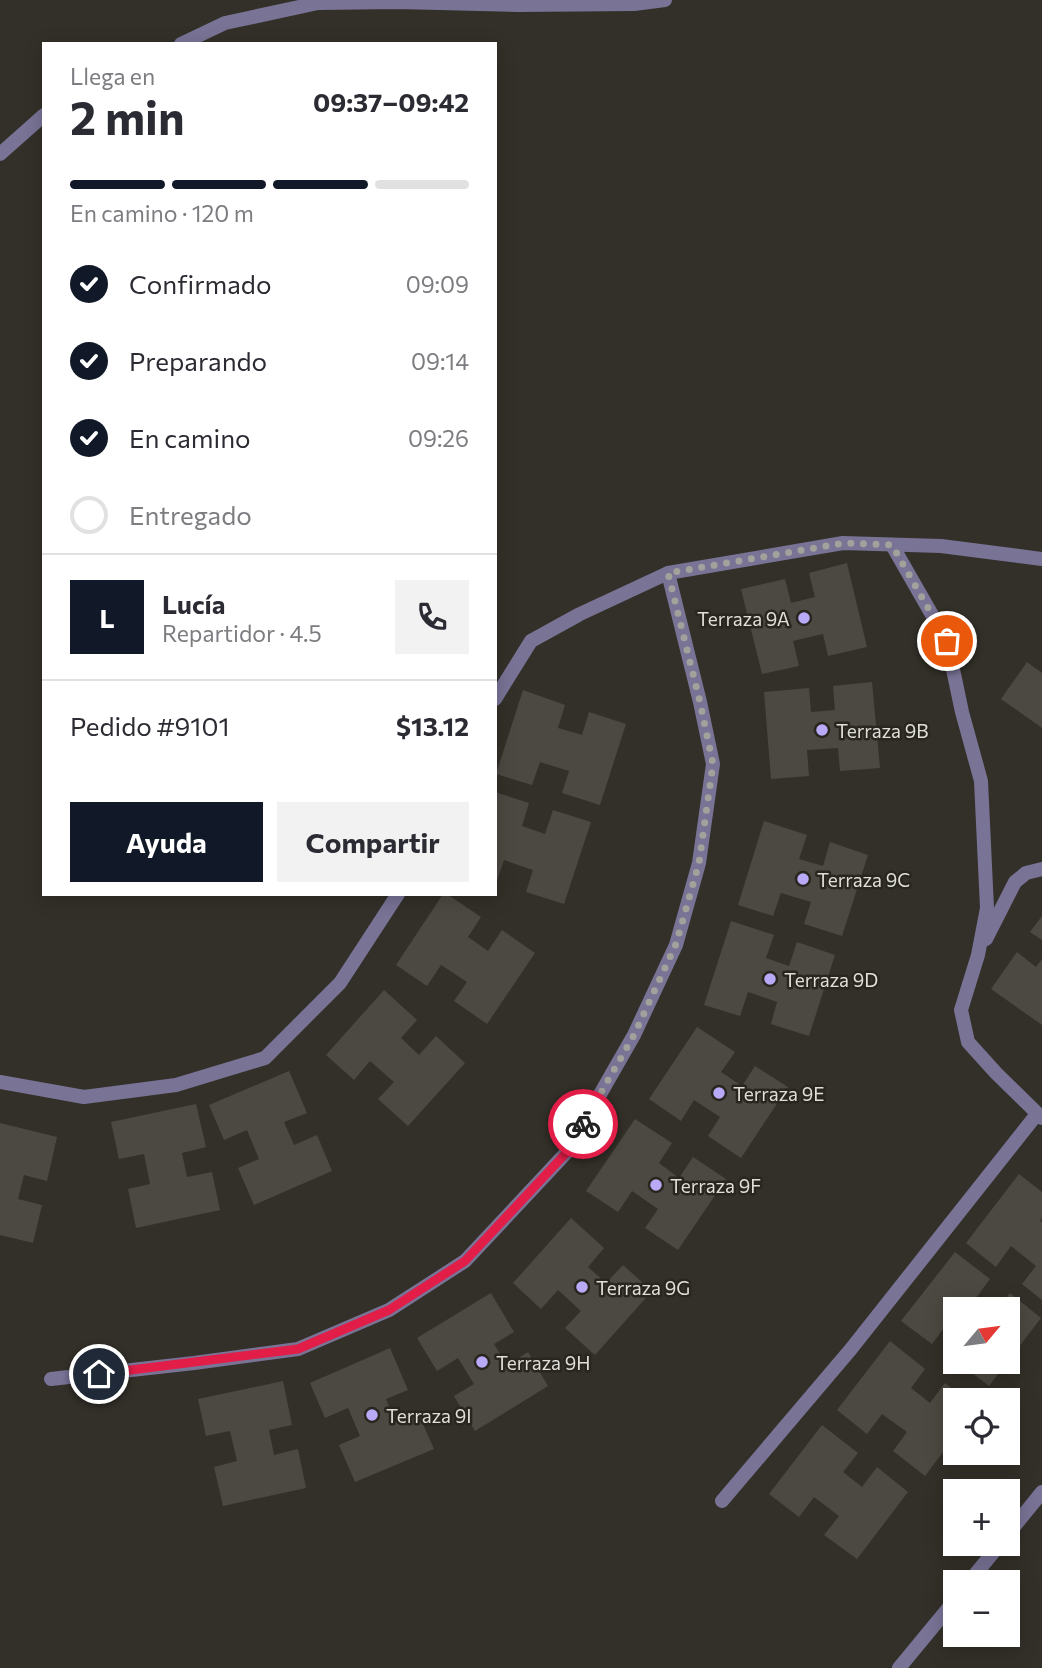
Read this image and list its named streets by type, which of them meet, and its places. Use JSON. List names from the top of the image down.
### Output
{
  "places": [
    "Terraza 9A",
    "Terraza 9B",
    "Terraza 9C",
    "Terraza 9D",
    "Terraza 9E",
    "Terraza 9F",
    "Terraza 9G",
    "Terraza 9H",
    "Terraza 9I"
  ],
  "north": "top right",
  "page": {
    "heading": ["2 min", "Llega en", "09:37–09:42"],
    "panel": [
      "Lucía",
      "Repartidor · 4.5",
      "Pedido #9101",
      "$13.12"
    ],
    "bar": "En camino · 120 m",
    "list": [
      ["Confirmado", "09:09"],
      ["Preparando", "09:14"],
      ["En camino", "09:26"],
      "Entregado"
    ],
    "round": "L",
    "buttons": ["Ayuda", "Compartir"],
    "map_buttons": ["+", "−"]
  }
}
